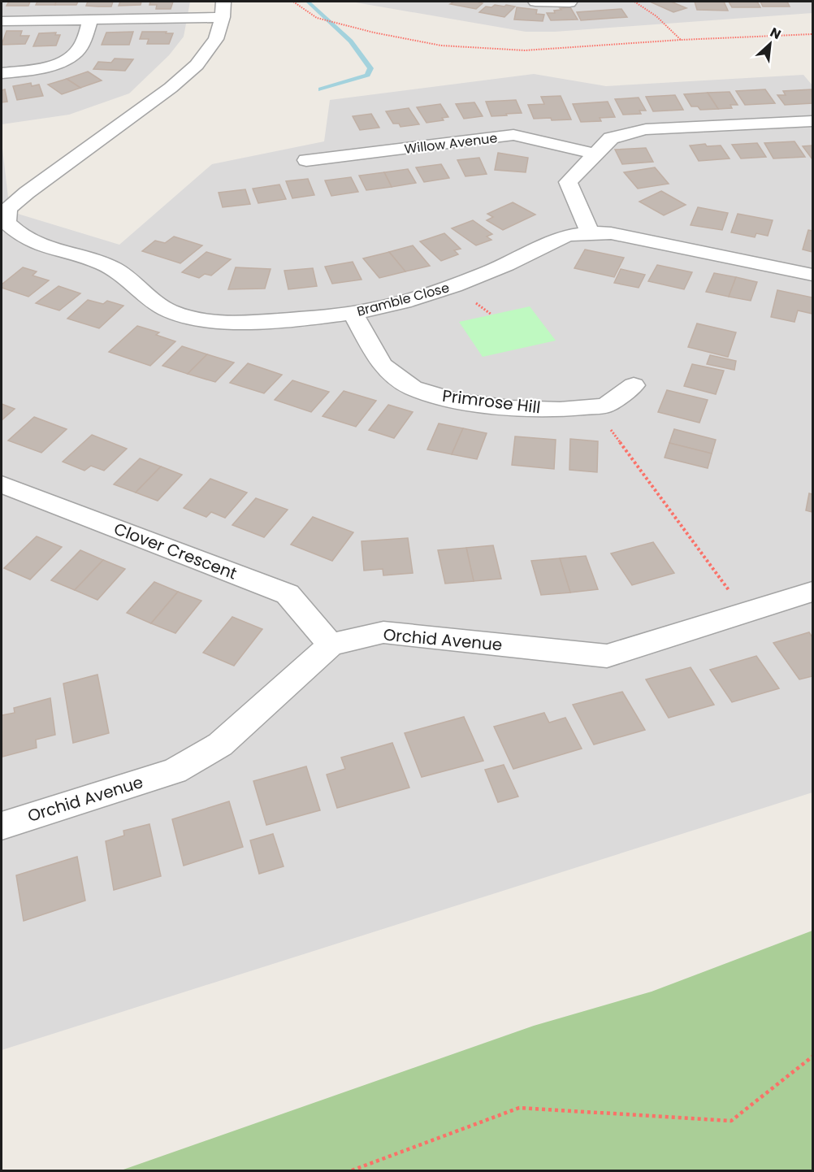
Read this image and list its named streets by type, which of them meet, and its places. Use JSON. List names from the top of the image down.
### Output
{
  "streets": {
    "street": [
      "Willow Avenue",
      "Bramble Close",
      "Primrose Hill",
      "Clover Crescent",
      "Orchid Avenue"
    ]
  },
  "crossings": [
    ["Bramble Close", "Primrose Hill"],
    ["Clover Crescent", "Orchid Avenue"]
  ],
  "north": "top right"
}
